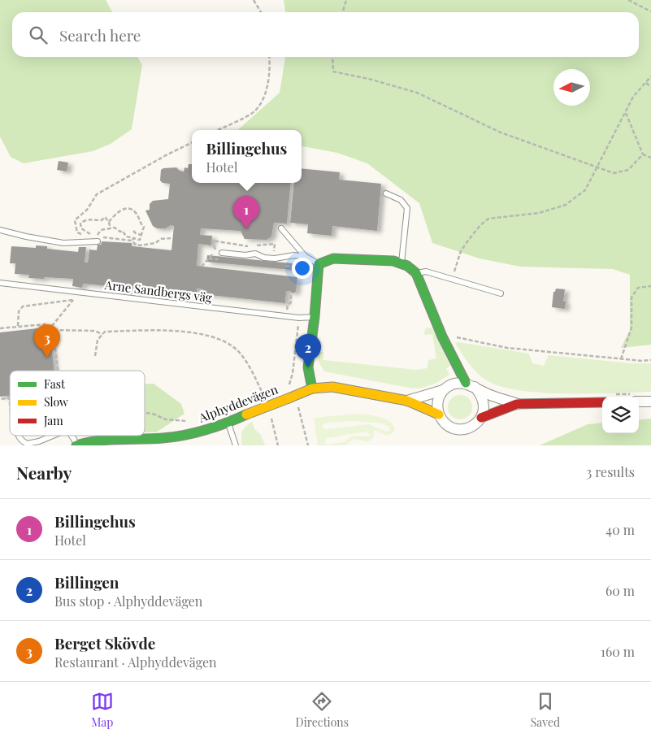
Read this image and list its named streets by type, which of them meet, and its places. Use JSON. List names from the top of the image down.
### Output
{
  "streets": {
    "street": ["Alphyddevägen"],
    "lane": ["Arne Sandbergs väg"]
  },
  "legend": ["Fast", "Slow", "Jam"],
  "north": "left",
  "page": {
    "search": "Search here",
    "popup": ["Billingehus", "Hotel"],
    "pins": ["1", "3", "2"],
    "heading": ["Nearby", "3 results"],
    "list": [
      {
        "mark": "1",
        "name": "Billingehus",
        "note": "Hotel",
        "value": "40 m"
      },
      {
        "mark": "2",
        "name": "Billingen",
        "note": "Bus stop · Alphyddevägen",
        "value": "60 m"
      },
      {
        "mark": "3",
        "name": "Berget Skövde",
        "note": "Restaurant · Alphyddevägen",
        "value": "160 m"
      }
    ],
    "nav": ["Map", "Directions", "Saved"]
  }
}
